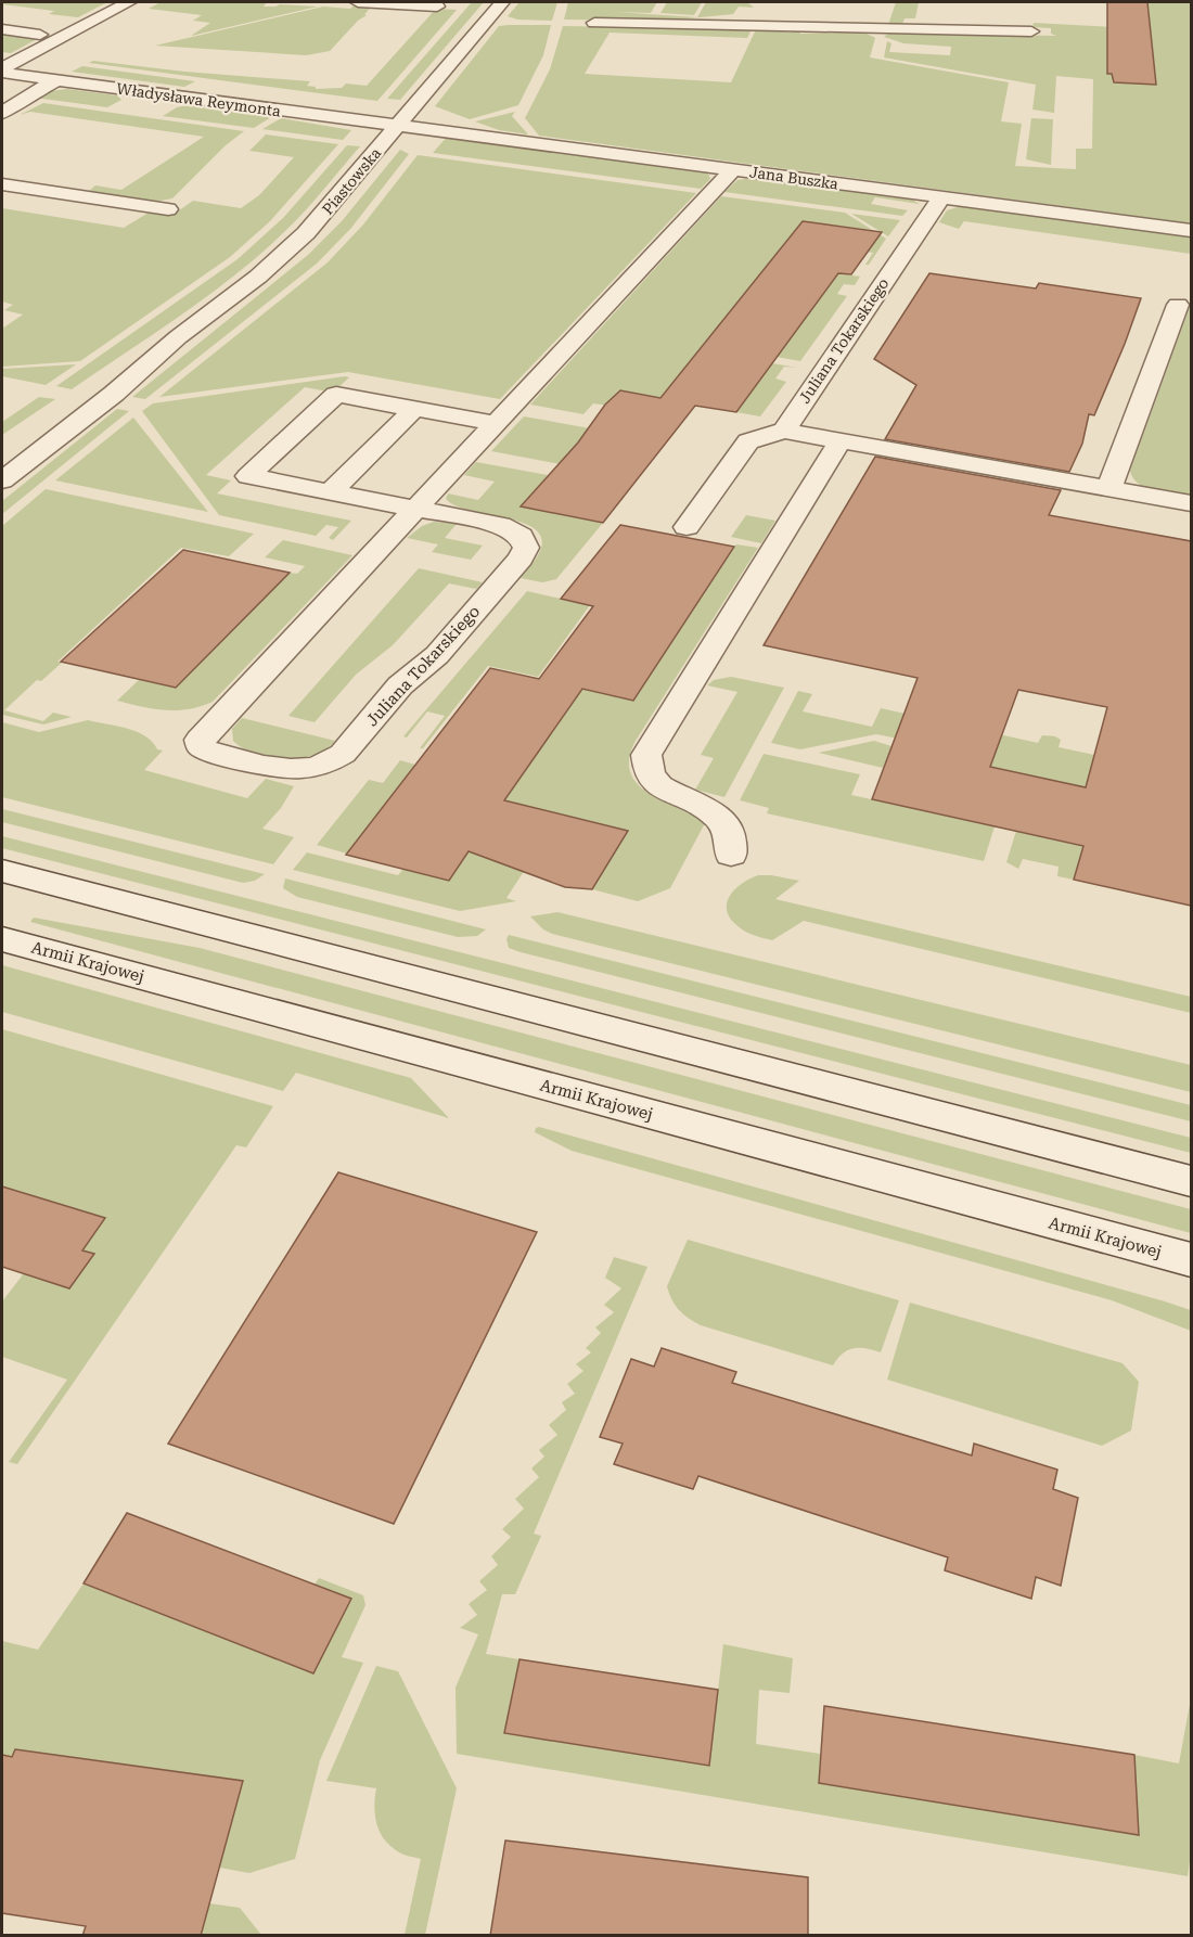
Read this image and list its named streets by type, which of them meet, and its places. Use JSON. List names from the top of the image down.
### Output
{
  "streets": {
    "street": [
      "Władysława Reymonta",
      "Jana Buszka",
      "Piastowska",
      "Juliana Tokarskiego",
      "Armii Krajowej"
    ]
  },
  "crossings": [
    ["Władysława Reymonta", "Jana Buszka"],
    ["Władysława Reymonta", "Piastowska"],
    ["Jana Buszka", "Piastowska"],
    ["Jana Buszka", "Juliana Tokarskiego"]
  ]
}
